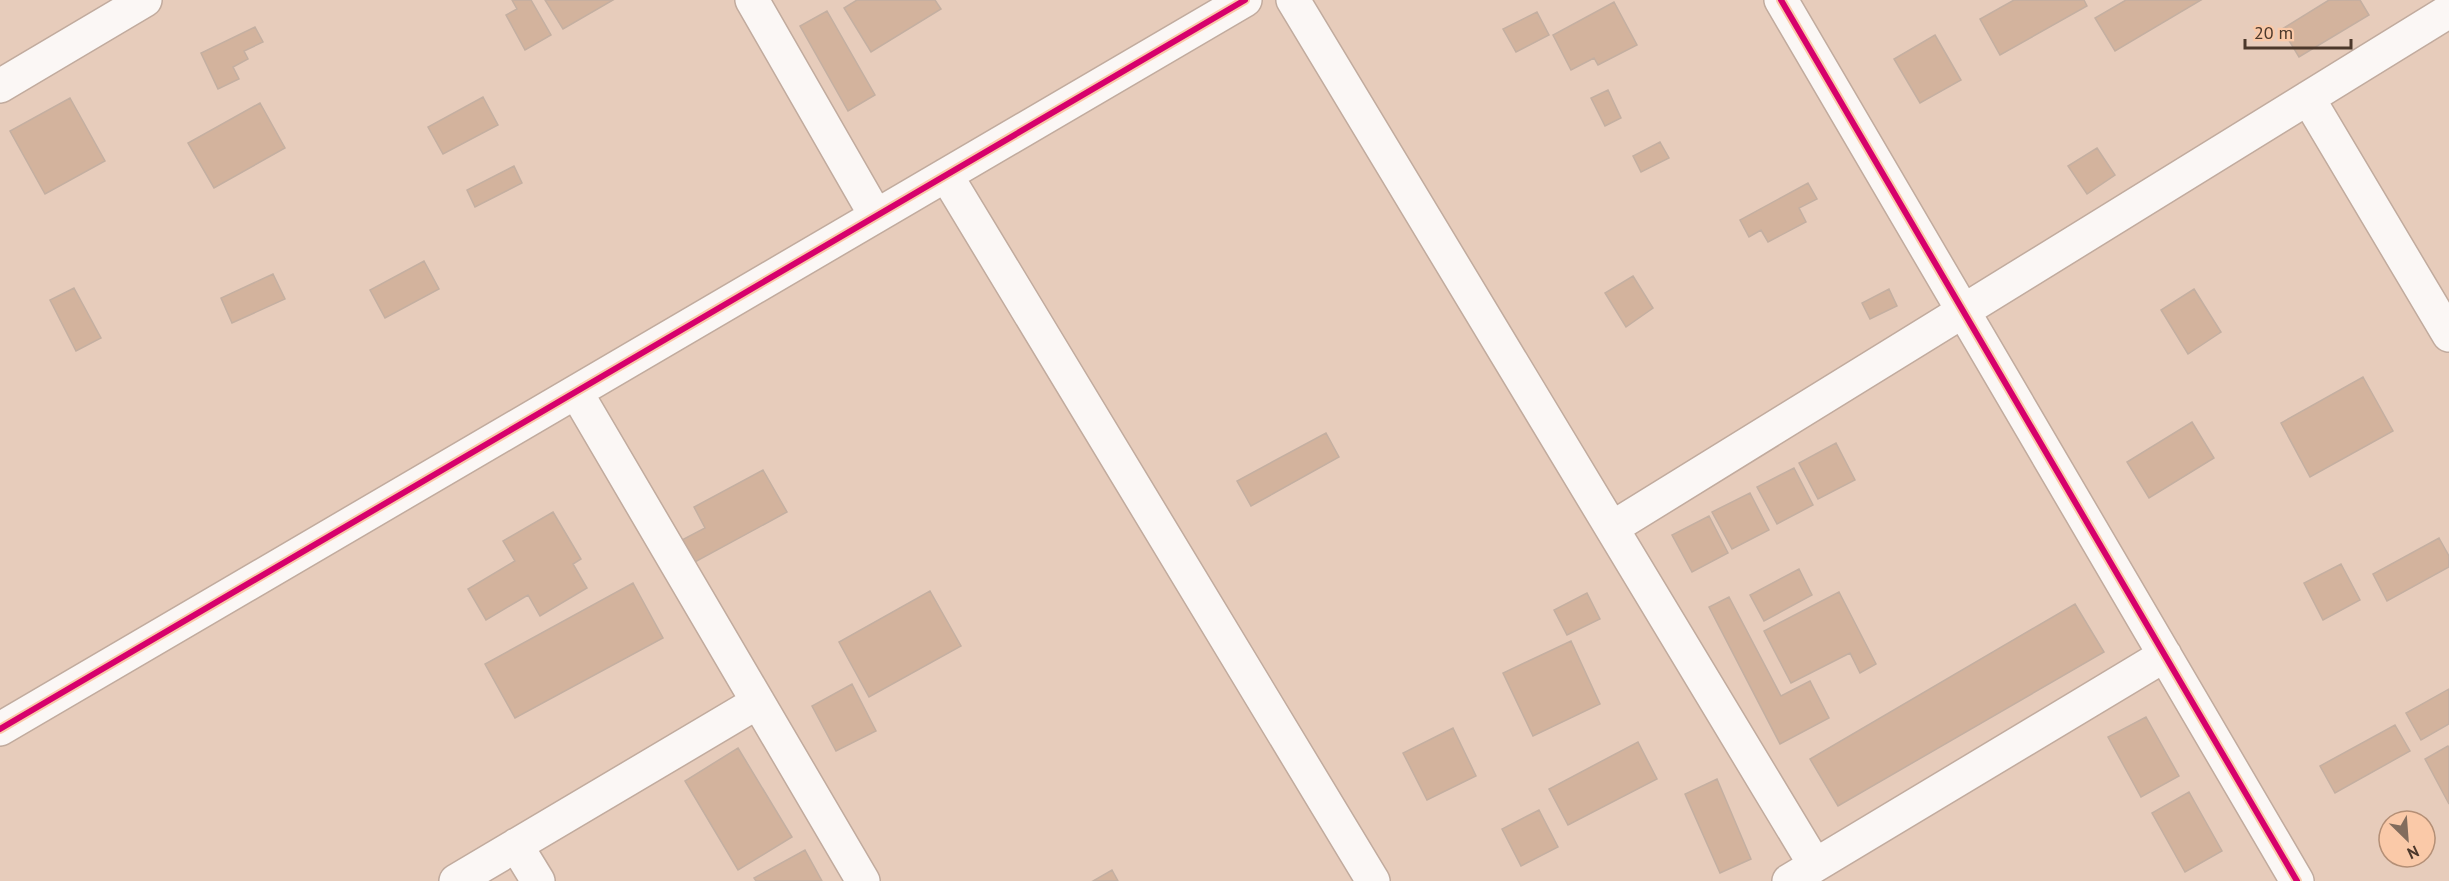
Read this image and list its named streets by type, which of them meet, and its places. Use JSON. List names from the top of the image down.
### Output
{
  "scale_bar": "20 m",
  "north": "bottom right"
}
